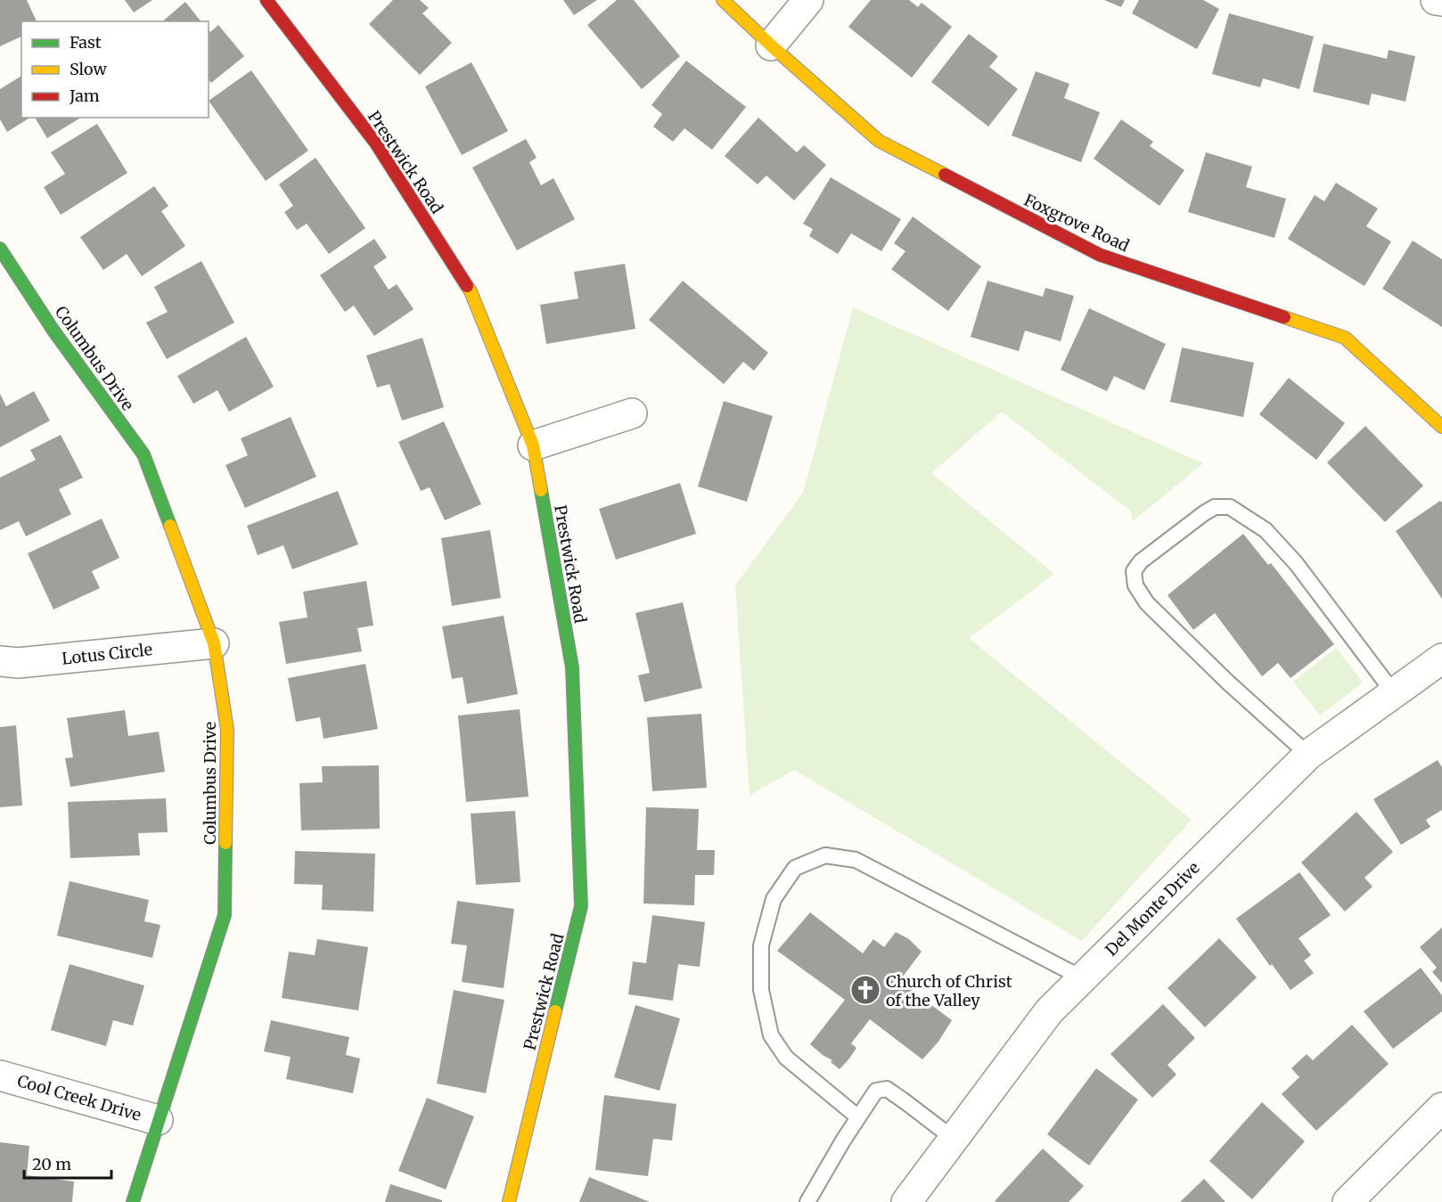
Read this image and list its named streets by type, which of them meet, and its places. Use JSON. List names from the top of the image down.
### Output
{
  "streets": {
    "street": [
      "Prestwick Road",
      "Foxgrove Road",
      "Columbus Drive",
      "Lotus Circle",
      "Del Monte Drive",
      "Cool Creek Drive"
    ]
  },
  "crossings": [
    ["Columbus Drive", "Lotus Circle"],
    ["Columbus Drive", "Cool Creek Drive"]
  ],
  "places": {
    "church": ["Church of Christ of the Valley"]
  },
  "legend": ["Fast", "Slow", "Jam"],
  "scale_bar": "20 m"
}
